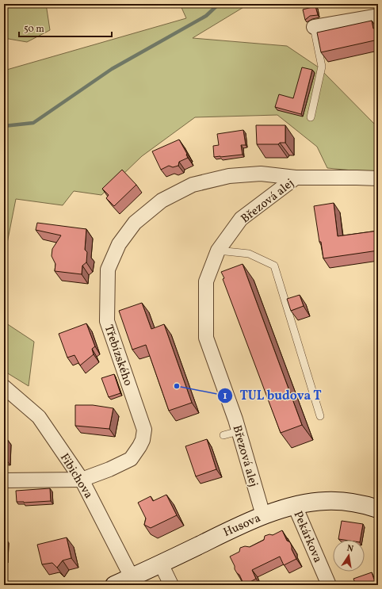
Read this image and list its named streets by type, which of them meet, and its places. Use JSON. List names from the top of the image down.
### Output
{
  "streets": {
    "street": [
      "Březová alej",
      "Třebízského",
      "Fibichova",
      "Husova",
      "Pekárkova"
    ]
  },
  "crossings": [
    ["Březová alej", "Třebízského"],
    ["Březová alej", "Husova"],
    ["Třebízského", "Fibichova"],
    ["Fibichova", "Husova"],
    ["Husova", "Pekárkova"]
  ],
  "places": ["TUL budova T"],
  "scale_bar": "50 m",
  "north": "top"
}
